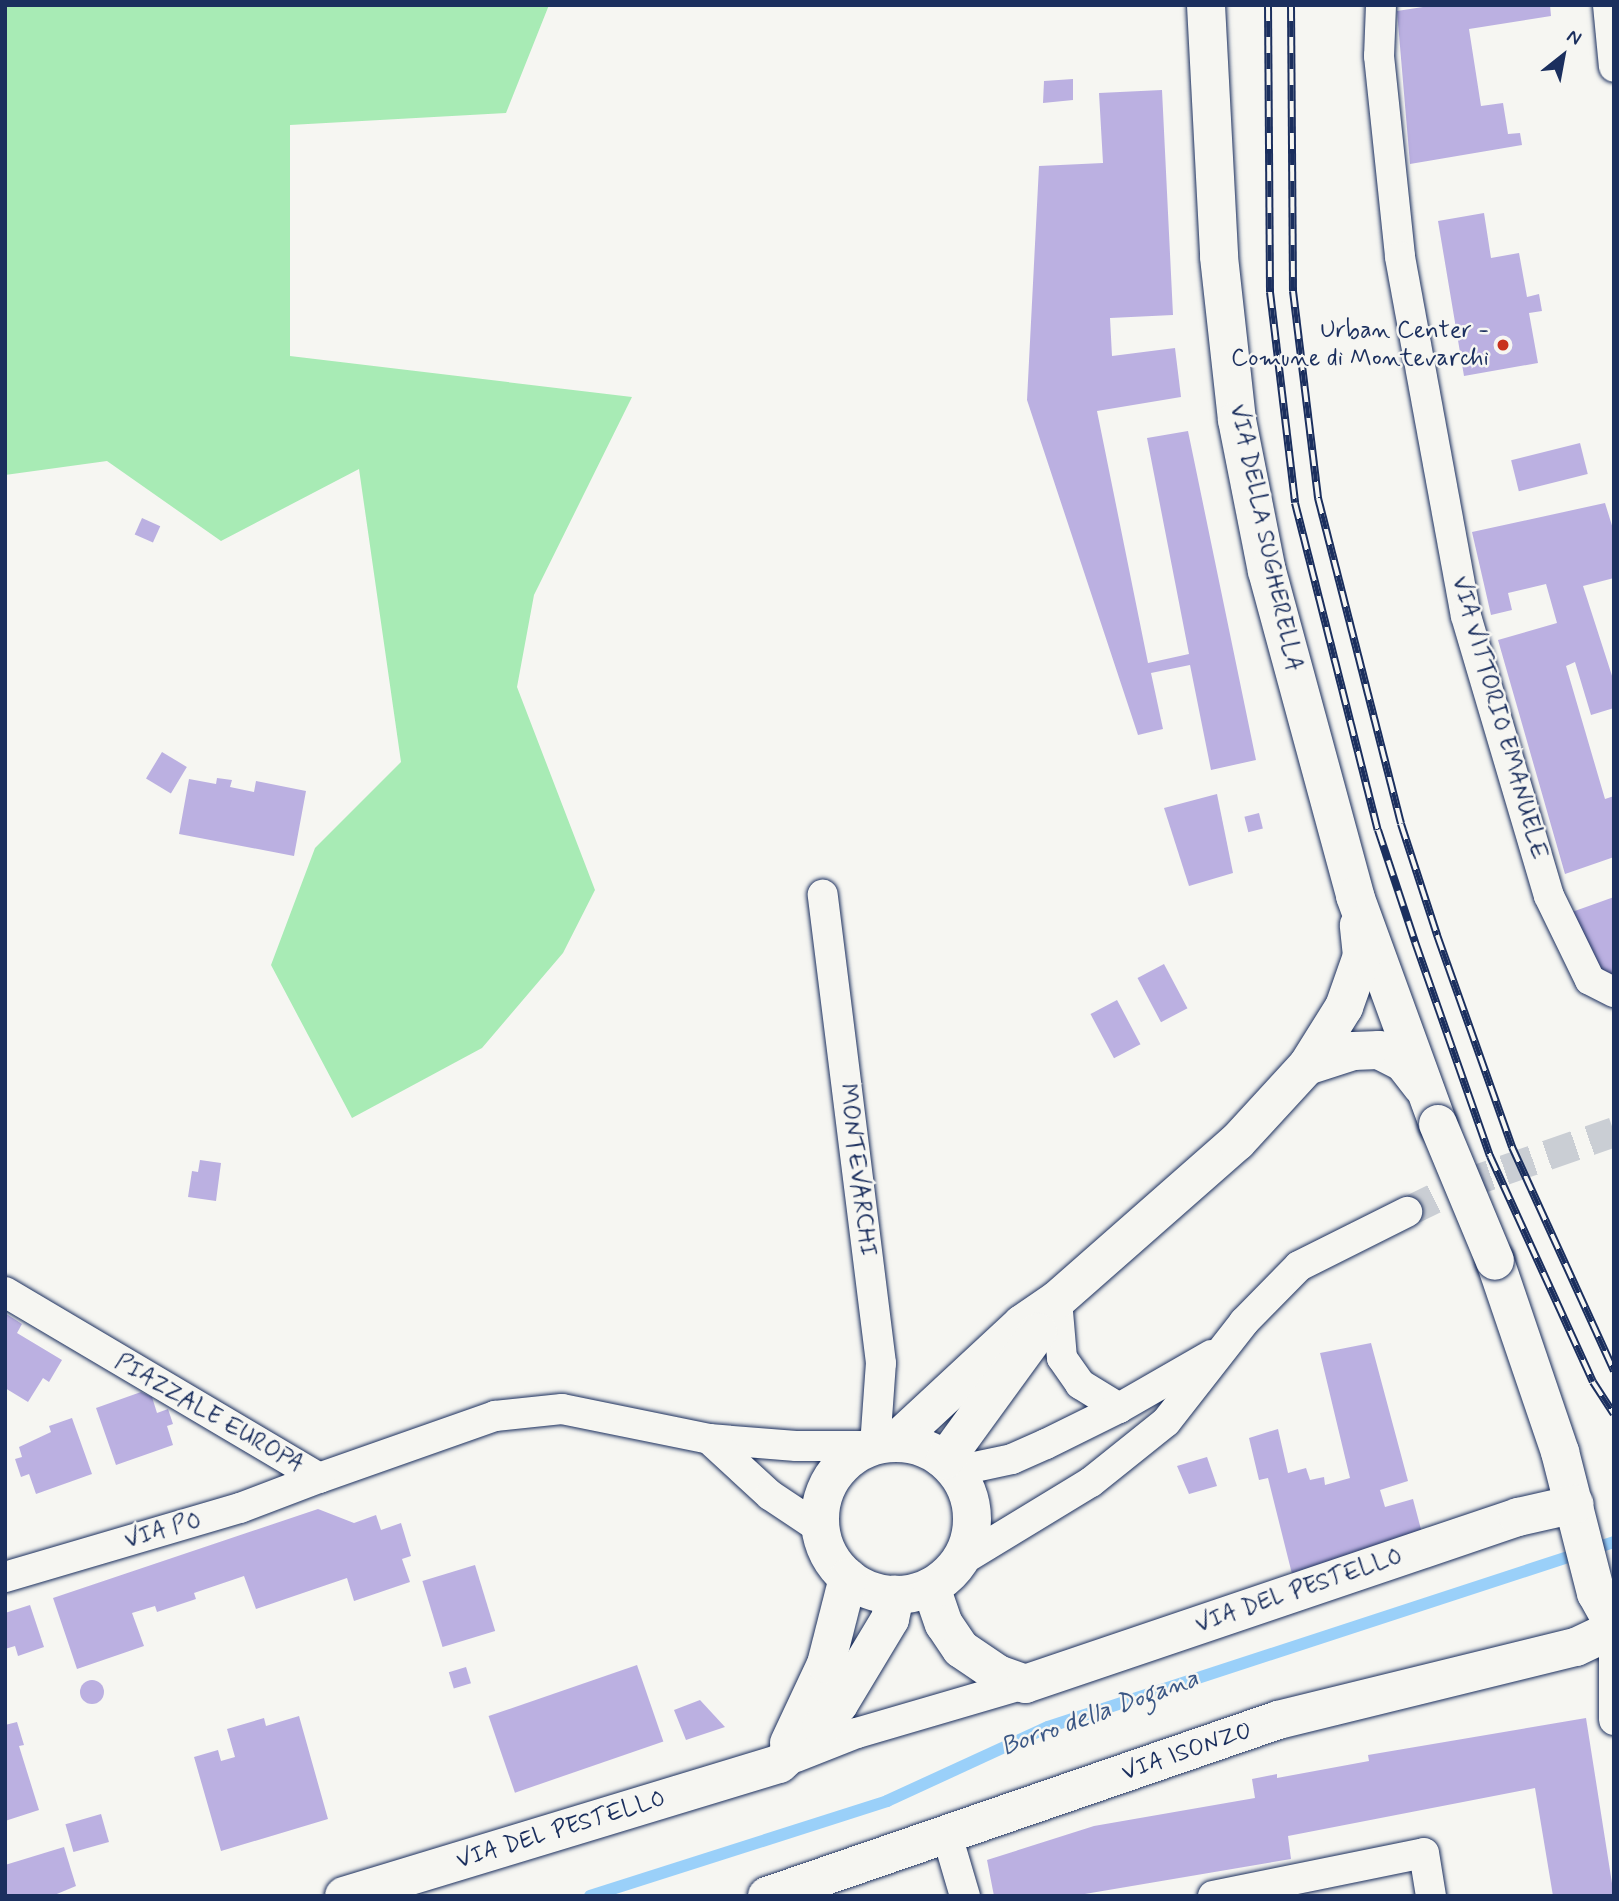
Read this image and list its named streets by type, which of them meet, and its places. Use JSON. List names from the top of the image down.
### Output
{
  "streets": {
    "street": [
      "VIA DELLA SUGHERELLA",
      "VIA VITTORIO EMANUELE",
      "MONTEVARCHI",
      "PIAZZALE EUROPA",
      "VIA PO",
      "VIA DEL PESTELLO",
      "VIA ISONZO"
    ]
  },
  "crossings": [
    ["VIA DELLA SUGHERELLA", "MONTEVARCHI"],
    ["VIA DELLA SUGHERELLA", "PIAZZALE EUROPA"],
    ["VIA DELLA SUGHERELLA", "VIA DEL PESTELLO"],
    ["MONTEVARCHI", "PIAZZALE EUROPA"],
    ["MONTEVARCHI", "VIA DEL PESTELLO"],
    ["PIAZZALE EUROPA", "VIA PO"],
    ["PIAZZALE EUROPA", "VIA DEL PESTELLO"]
  ],
  "water": ["Borro della Dogana"],
  "places": ["Urban Center - Comune di Montevarchi"],
  "north": "top right"
}
